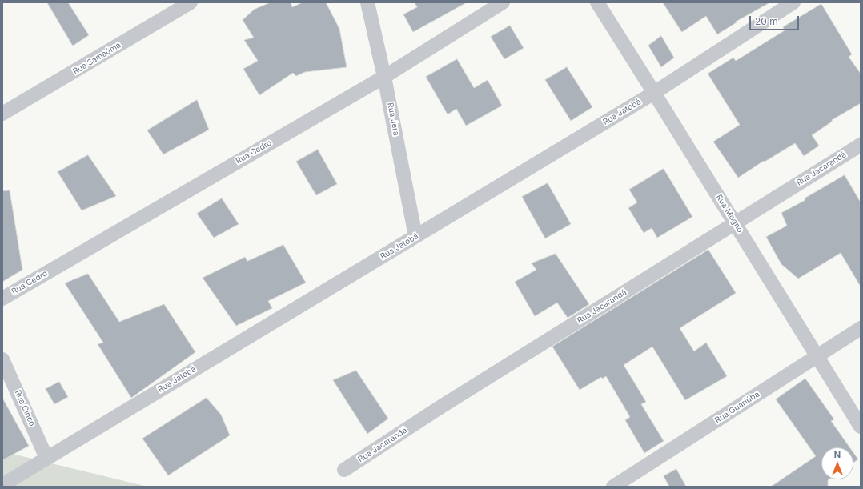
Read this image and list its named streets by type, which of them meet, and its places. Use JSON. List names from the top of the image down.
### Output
{
  "streets": {
    "street": [
      "Rua Samaúma",
      "Rua Jatobá",
      "Rua Jera",
      "Rua Cedro",
      "Rua Jacarandá",
      "Rua Mogno",
      "Rua Guariúba",
      "Rua Cinco"
    ]
  },
  "crossings": [
    ["Rua Jatobá", "Rua Jera"],
    ["Rua Jatobá", "Rua Mogno"],
    ["Rua Jatobá", "Rua Cinco"],
    ["Rua Jera", "Rua Cedro"],
    ["Rua Jacarandá", "Rua Mogno"],
    ["Rua Mogno", "Rua Guariúba"]
  ],
  "scale_bar": "20 m",
  "north": "top"
}
